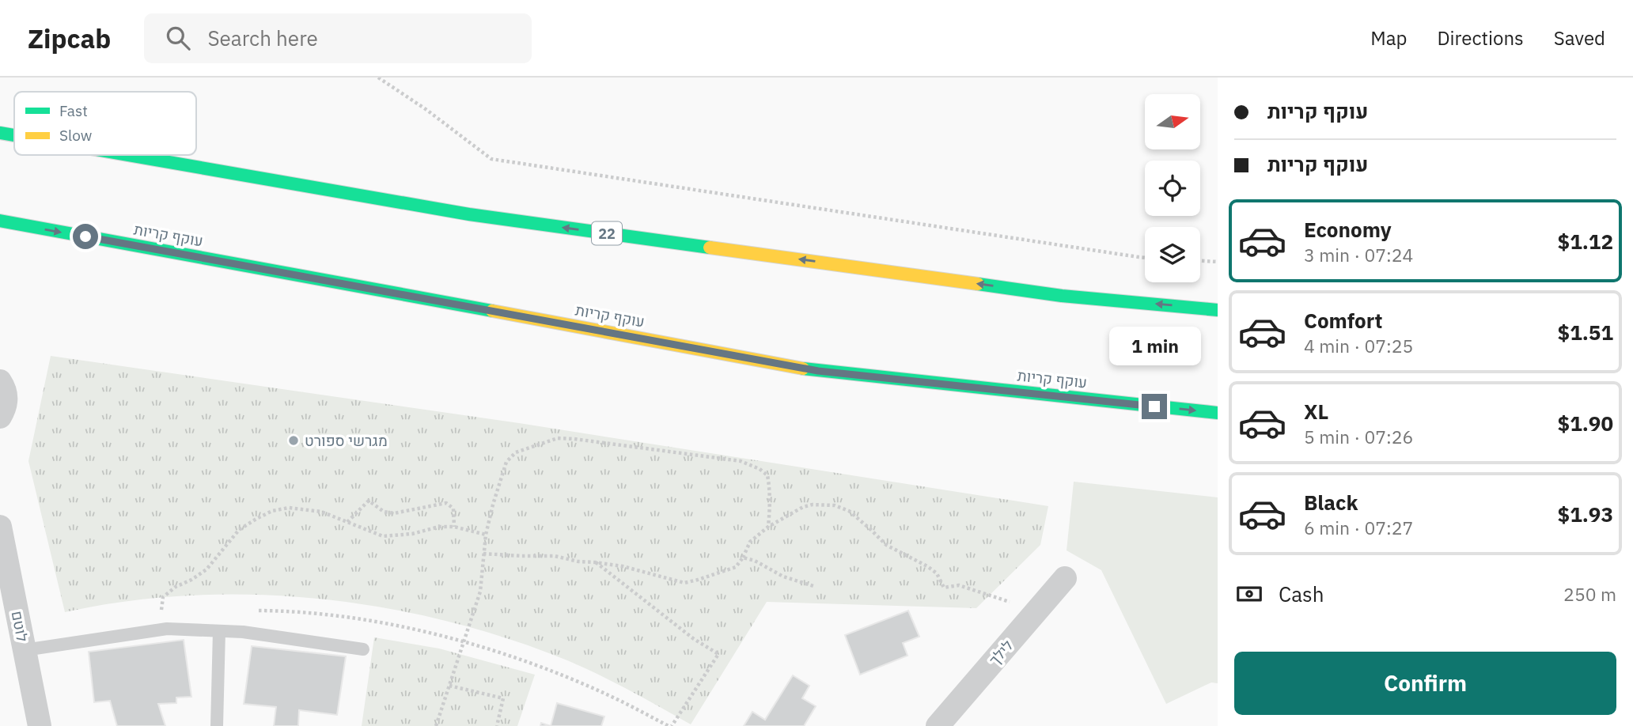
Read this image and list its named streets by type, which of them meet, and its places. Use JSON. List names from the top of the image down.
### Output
{
  "streets": {
    "highway": ["22", "עוקף קריות"],
    "street": ["לוטם", "לילך"]
  },
  "places": ["מגרשי ספורט"],
  "legend": ["Fast", "Slow"],
  "north": "right",
  "page": {
    "header": "Zipcab",
    "search": "Search here",
    "nav": ["Map", "Directions", "Saved"],
    "banner": ["עוקף קריות", "עוקף קריות"],
    "list": [
      {
        "name": "Economy",
        "note": "3 min · 07:24",
        "value": "$1.12"
      },
      {
        "name": "Comfort",
        "note": "4 min · 07:25",
        "value": "$1.51"
      },
      {
        "name": "XL",
        "note": "5 min · 07:26",
        "value": "$1.90"
      },
      {
        "name": "Black",
        "note": "6 min · 07:27",
        "value": "$1.93"
      }
    ],
    "bubble": "1 min",
    "pay": ["Cash", "250 m"],
    "buttons": "Confirm"
  }
}
